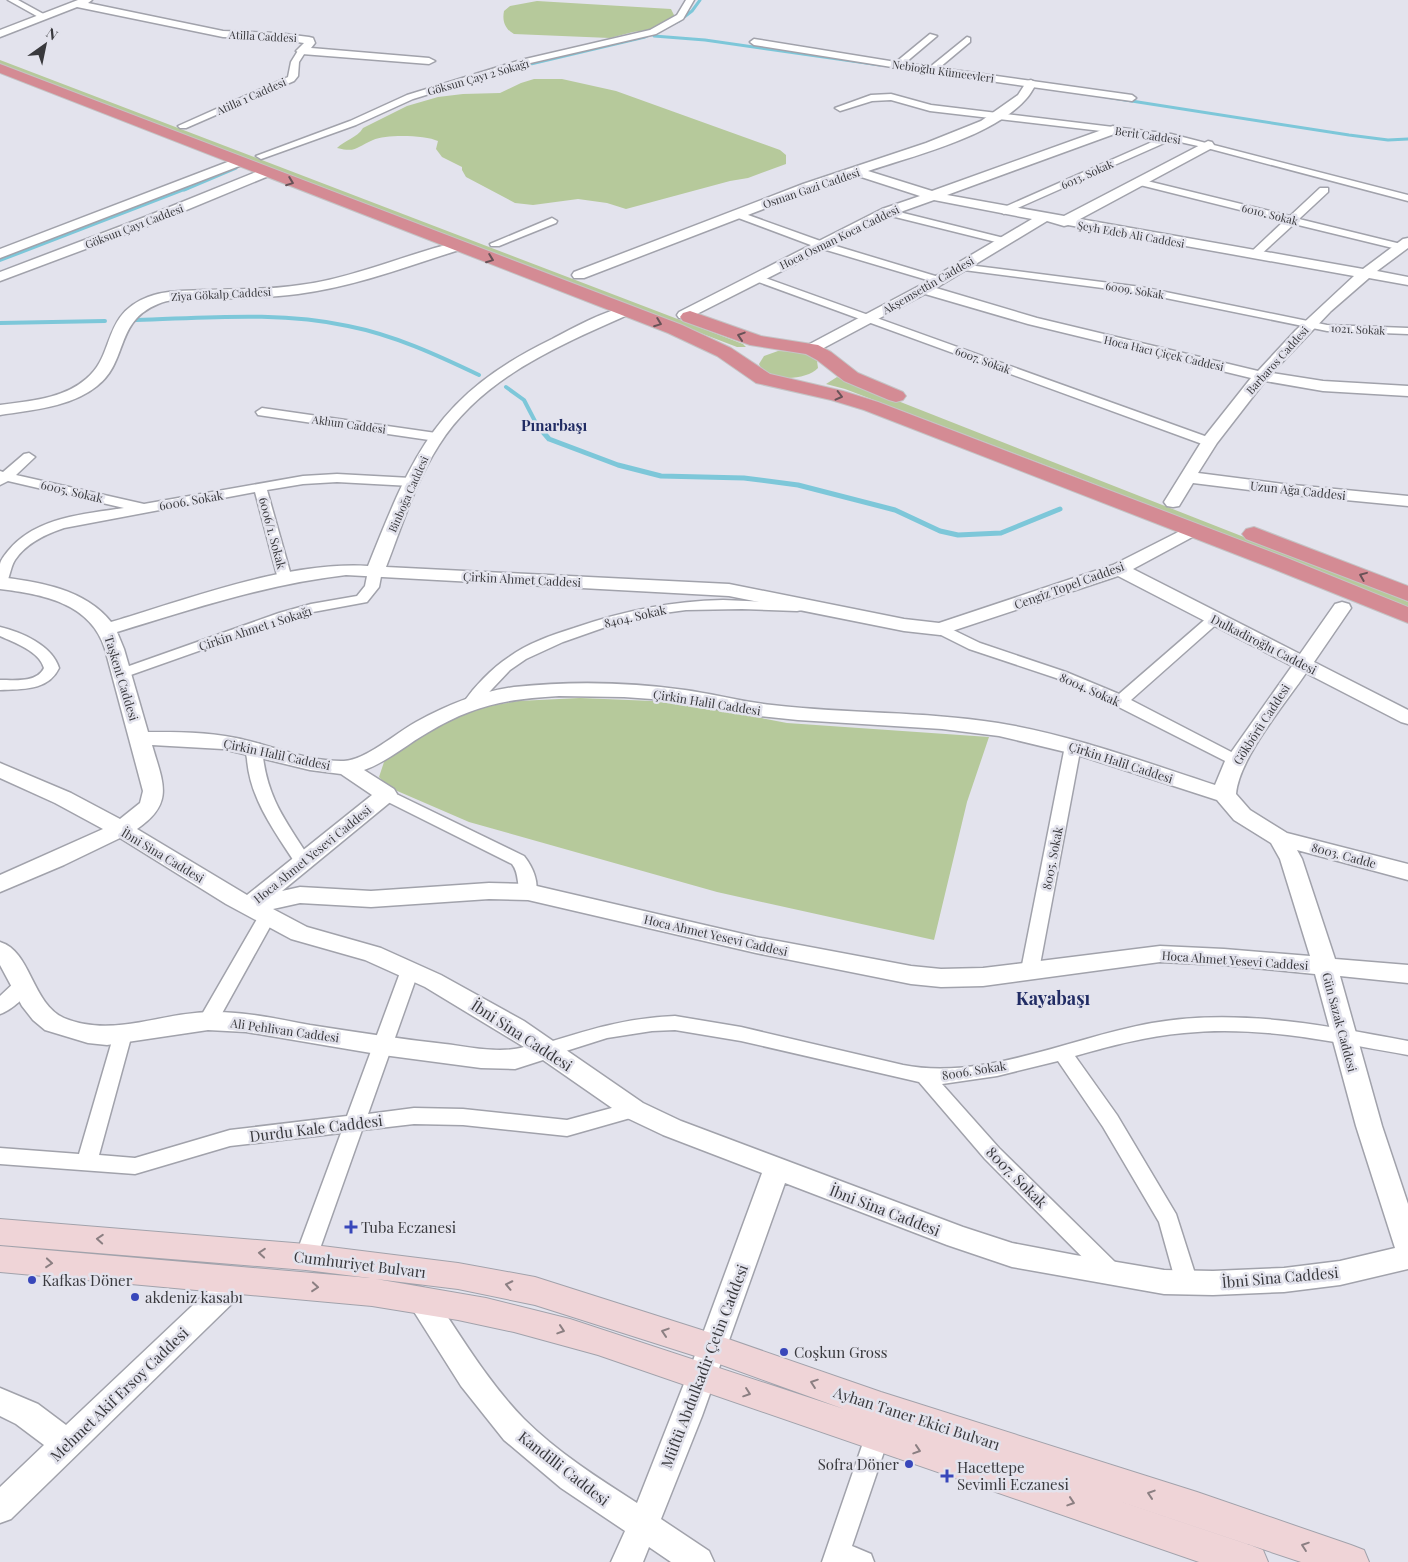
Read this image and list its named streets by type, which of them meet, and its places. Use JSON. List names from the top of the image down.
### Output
{
  "streets": {
    "main road": ["Cumhuriyet Bulvarı", "Ayhan Taner Ekici Bulvarı"],
    "street": [
      "Atilla Caddesi",
      "Nebioğlu Kümeevleri",
      "Göksun Çayı 2 Sokağı",
      "Atilla 1 Caddesi",
      "Berit Caddesi",
      "6013. Sokak",
      "Osman Gazi Caddesi",
      "6010. Sokak",
      "Göksun Çayı Caddesi",
      "Şeyh Edeb Ali Caddesi",
      "Hoca Osman Koca Caddesi",
      "Akşemsettin Caddesi",
      "6009. Sokak",
      "Ziya Gökalp Caddesi",
      "1021. Sokak",
      "Hoca Hacı Çiçek Caddesi",
      "6007. Sokak",
      "Barbaros Caddesi",
      "Akhun Caddesi",
      "Uzun Ağa Caddesi",
      "6005. Sokak",
      "Binboğa Caddesi",
      "6006. Sokak",
      "6006/1. Sokak",
      "Çirkin Ahmet Caddesi",
      "Cengiz Topel Caddesi",
      "8404. Sokak",
      "Çirkin Ahmet 1 Sokağı",
      "Dulkadiroğlu Caddesi",
      "Taşkent Caddesi",
      "8004. Sokak",
      "Çirkin Halil Caddesi",
      "Gökbörü Caddesi",
      "Hoca Ahmet Yesevi Caddesi",
      "İbni Sina Caddesi",
      "8003. Cadde",
      "8005. Sokak",
      "Gün Sazak Caddesi",
      "Ali Pehlivan Caddesi",
      "8006. Sokak",
      "Durdu Kale Caddesi",
      "8007. Sokak",
      "Müftü Abdulkadir Çetin Caddesi",
      "Mehmet Akif Ersoy Caddesi",
      "Kandilli Caddesi"
    ]
  },
  "crossings": [
    ["Atilla Caddesi", "Atilla 1 Caddesi"],
    ["Nebioğlu Kümeevleri", "Osman Gazi Caddesi"],
    ["Göksun Çayı 2 Sokağı", "Göksun Çayı Caddesi"],
    ["Berit Caddesi", "6013. Sokak"],
    ["Berit Caddesi", "Osman Gazi Caddesi"],
    ["Berit Caddesi", "Hoca Osman Koca Caddesi"],
    ["6013. Sokak", "Şeyh Edeb Ali Caddesi"],
    ["Osman Gazi Caddesi", "Şeyh Edeb Ali Caddesi"],
    ["6010. Sokak", "Barbaros Caddesi"],
    ["Şeyh Edeb Ali Caddesi", "Hoca Osman Koca Caddesi"],
    ["Şeyh Edeb Ali Caddesi", "Akşemsettin Caddesi"],
    ["Şeyh Edeb Ali Caddesi", "Barbaros Caddesi"],
    ["Hoca Osman Koca Caddesi", "6007. Sokak"],
    ["Akşemsettin Caddesi", "6009. Sokak"],
    ["Akşemsettin Caddesi", "Hoca Hacı Çiçek Caddesi"],
    ["Akşemsettin Caddesi", "6007. Sokak"],
    ["6009. Sokak", "1021. Sokak"],
    ["6009. Sokak", "Barbaros Caddesi"],
    ["1021. Sokak", "Barbaros Caddesi"],
    ["Hoca Hacı Çiçek Caddesi", "Barbaros Caddesi"],
    ["6007. Sokak", "Barbaros Caddesi"],
    ["Barbaros Caddesi", "Uzun Ağa Caddesi"],
    ["Akhun Caddesi", "Binboğa Caddesi"],
    ["6005. Sokak", "6006. Sokak"],
    ["Binboğa Caddesi", "6006. Sokak"],
    ["Binboğa Caddesi", "Çirkin Ahmet Caddesi"],
    ["Binboğa Caddesi", "Çirkin Ahmet 1 Sokağı"],
    ["6006. Sokak", "6006/1. Sokak"],
    ["6006. Sokak", "Taşkent Caddesi"],
    ["6006/1. Sokak", "Çirkin Ahmet Caddesi"],
    ["Çirkin Ahmet Caddesi", "Cengiz Topel Caddesi"],
    ["Çirkin Ahmet Caddesi", "8404. Sokak"],
    ["Çirkin Ahmet Caddesi", "Çirkin Ahmet 1 Sokağı"],
    ["Çirkin Ahmet Caddesi", "Taşkent Caddesi"],
    ["Çirkin Ahmet Caddesi", "8004. Sokak"],
    ["Cengiz Topel Caddesi", "Dulkadiroğlu Caddesi"],
    ["Cengiz Topel Caddesi", "8004. Sokak"],
    ["8404. Sokak", "Çirkin Halil Caddesi"],
    ["Çirkin Ahmet 1 Sokağı", "Taşkent Caddesi"],
    ["Dulkadiroğlu Caddesi", "Gökbörü Caddesi"],
    ["Taşkent Caddesi", "Çirkin Halil Caddesi"],
    ["Taşkent Caddesi", "İbni Sina Caddesi"],
    ["8004. Sokak", "Gökbörü Caddesi"],
    ["Çirkin Halil Caddesi", "Gökbörü Caddesi"],
    ["Çirkin Halil Caddesi", "Hoca Ahmet Yesevi Caddesi"],
    ["Çirkin Halil Caddesi", "8005. Sokak"],
    ["Hoca Ahmet Yesevi Caddesi", "İbni Sina Caddesi"],
    ["Hoca Ahmet Yesevi Caddesi", "8005. Sokak"],
    ["Hoca Ahmet Yesevi Caddesi", "Gün Sazak Caddesi"],
    ["İbni Sina Caddesi", "Ali Pehlivan Caddesi"],
    ["İbni Sina Caddesi", "8006. Sokak"],
    ["İbni Sina Caddesi", "Durdu Kale Caddesi"],
    ["İbni Sina Caddesi", "8007. Sokak"],
    ["İbni Sina Caddesi", "Müftü Abdulkadir Çetin Caddesi"],
    ["8003. Cadde", "Gün Sazak Caddesi"],
    ["Gün Sazak Caddesi", "8006. Sokak"],
    ["Ali Pehlivan Caddesi", "8006. Sokak"],
    ["8006. Sokak", "8007. Sokak"],
    ["Cumhuriyet Bulvarı", "Müftü Abdulkadir Çetin Caddesi"],
    ["Cumhuriyet Bulvarı", "Mehmet Akif Ersoy Caddesi"],
    ["Cumhuriyet Bulvarı", "Ayhan Taner Ekici Bulvarı"],
    ["Cumhuriyet Bulvarı", "Kandilli Caddesi"],
    ["Müftü Abdulkadir Çetin Caddesi", "Ayhan Taner Ekici Bulvarı"],
    ["Müftü Abdulkadir Çetin Caddesi", "Kandilli Caddesi"]
  ],
  "districts": ["Pınarbaşı", "Kayabaşı"],
  "places": {
    "health": ["Tuba Eczanesi", "Hacettepe Sevimli Eczanesi"],
    "other": [
      "Kafkas Döner",
      "akdeniz kasabı",
      "Coşkun Gross",
      "Sofra Döner"
    ]
  },
  "north": "top right"
}
